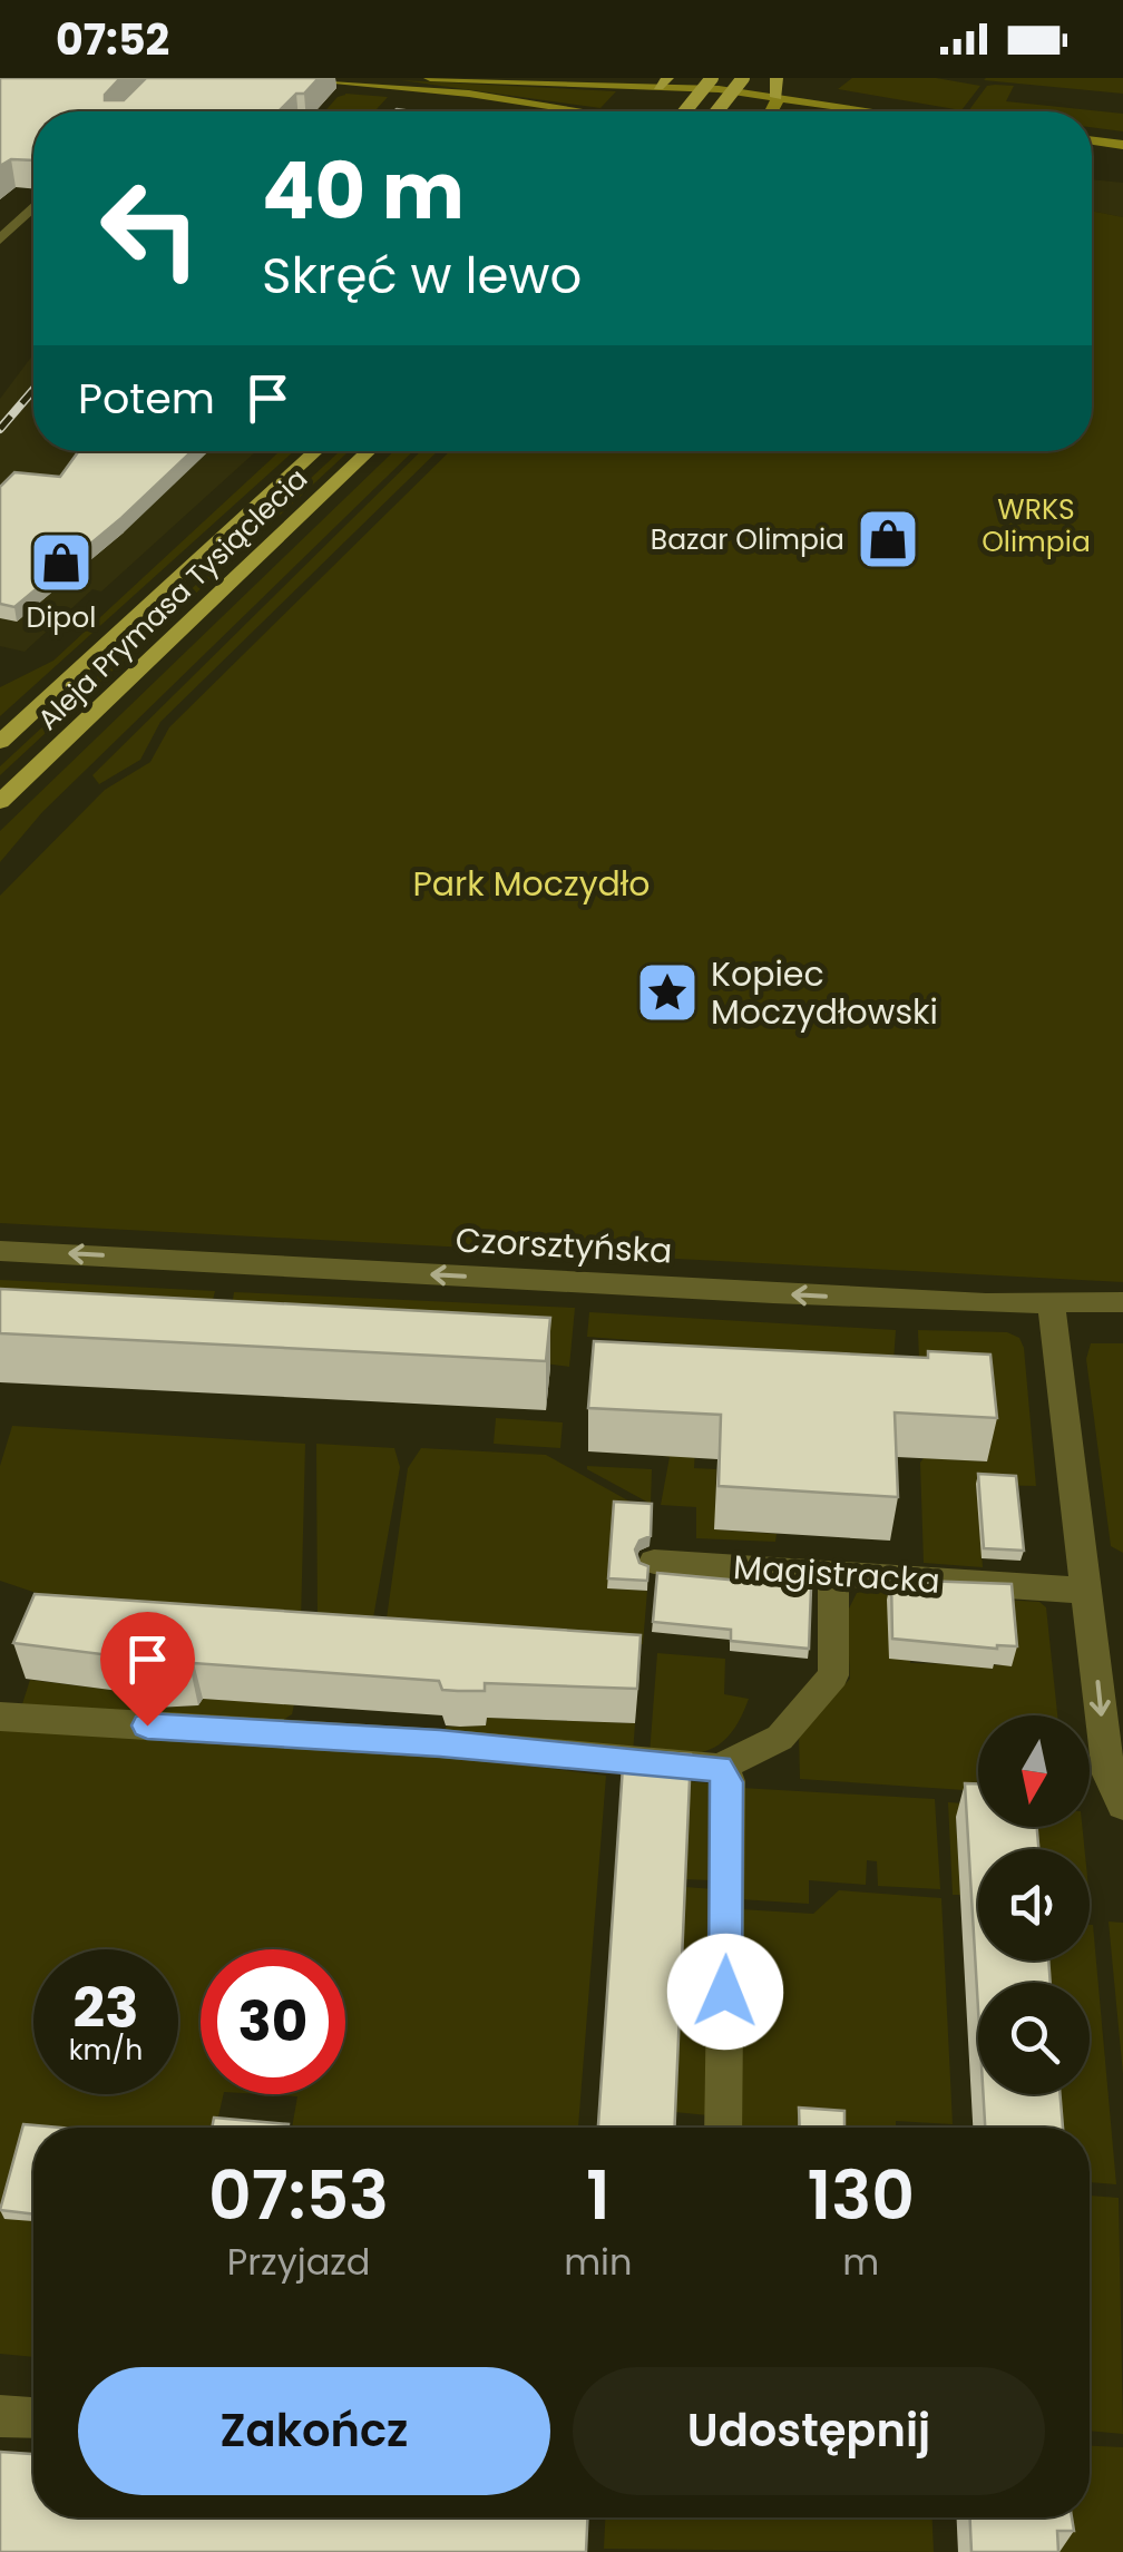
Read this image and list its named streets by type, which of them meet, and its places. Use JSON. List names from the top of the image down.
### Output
{
  "streets": {
    "main road": ["Aleja Prymasa Tysiąclecia"],
    "street": ["Czorsztyńska", "Magistracka"]
  },
  "one_way": ["Czorsztyńska"],
  "parks": ["WRKS Olimpia", "Park Moczydło"],
  "places": {
    "shop": ["Bazar Olimpia", "Dipol"],
    "place": ["Kopiec Moczydłowski"]
  },
  "north": "bottom",
  "page": {
    "status": "07:52",
    "turn": ["40 m", "Skręć w lewo"],
    "then": "Potem",
    "speed": "23 km/h",
    "limit": "30",
    "eta": [
      "07:53",
      "Przyjazd",
      "1",
      "min",
      "130",
      "m"
    ],
    "buttons": ["Zakończ", "Udostępnij"]
  }
}
